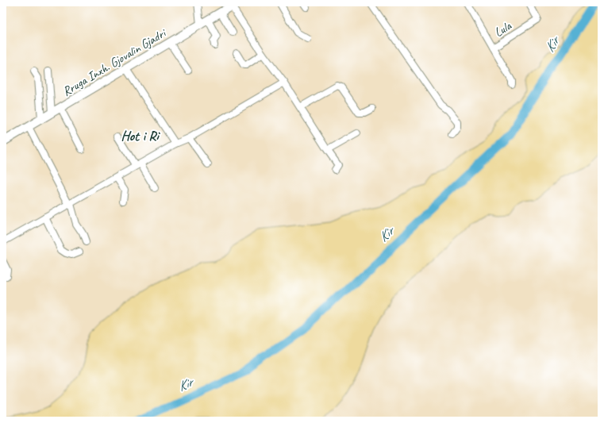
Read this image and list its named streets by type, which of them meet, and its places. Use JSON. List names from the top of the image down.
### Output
{
  "streets": {
    "main road": ["Rruga Inxh. Gjovalin Gjadri"],
    "street": ["Lula"]
  },
  "districts": ["Hot i Ri"],
  "water": ["Kir"]
}
